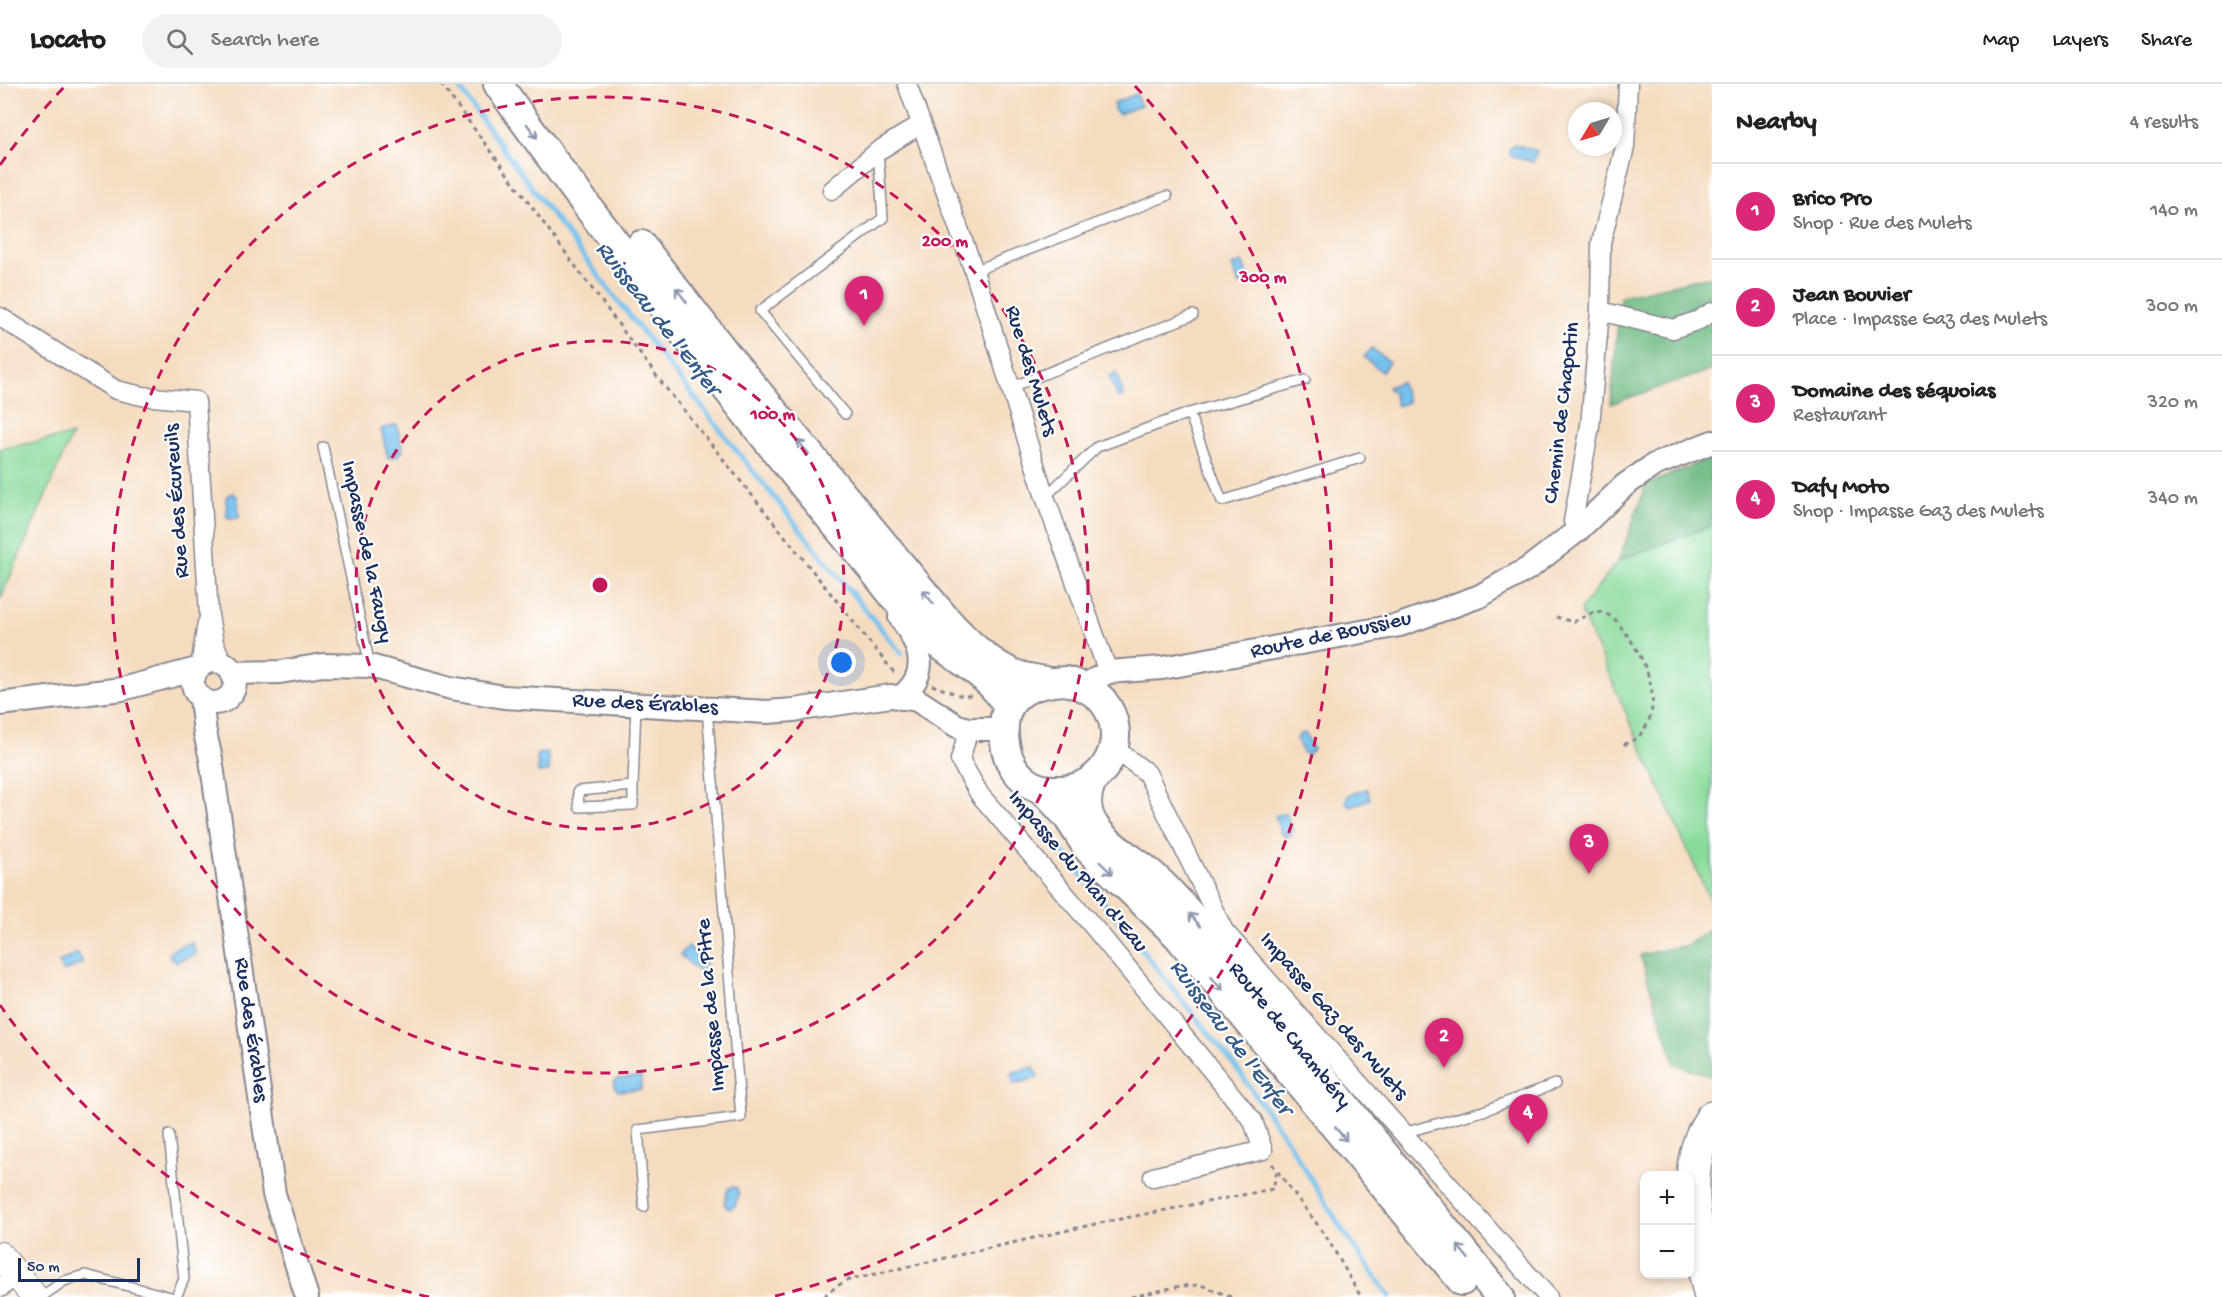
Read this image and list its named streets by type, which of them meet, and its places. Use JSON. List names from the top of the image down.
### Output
{
  "streets": {
    "main road": ["Route de Chambéry"],
    "street": [
      "Rue des Mulets",
      "Chemin de Chapotin",
      "Rue des Écureuils",
      "Route de Boussieu",
      "Rue des Érables",
      "Impasse du Plan d'Eau",
      "Impasse Gaz des Mulets"
    ],
    "lane": ["Impasse de la Faugy", "Impasse de la Pitre"]
  },
  "crossings": [
    ["Rue des Mulets", "Route de Boussieu"],
    ["Chemin de Chapotin", "Route de Boussieu"],
    ["Rue des Écureuils", "Rue des Érables"],
    ["Impasse de la Faugy", "Rue des Érables"],
    ["Route de Boussieu", "Rue des Érables"],
    ["Route de Boussieu", "Impasse Gaz des Mulets"],
    ["Route de Boussieu", "Route de Chambéry"],
    ["Rue des Érables", "Impasse du Plan d'Eau"],
    ["Rue des Érables", "Impasse de la Pitre"],
    ["Rue des Érables", "Impasse Gaz des Mulets"],
    ["Rue des Érables", "Route de Chambéry"],
    ["Impasse Gaz des Mulets", "Route de Chambéry"]
  ],
  "water": ["Ruisseau de l'Enfer"],
  "scale_bar": "50 m",
  "north": "bottom left",
  "page": {
    "header": "Locato",
    "search": "Search here",
    "nav": ["Map", "Layers", "Share"],
    "heading": ["Nearby", "4 results"],
    "list": [
      {
        "mark": "1",
        "name": "Brico Pro",
        "note": "Shop · Rue des Mulets",
        "value": "140 m"
      },
      {
        "mark": "2",
        "name": "Jean Bouvier",
        "note": "Place · Impasse Gaz des Mulets",
        "value": "300 m"
      },
      {
        "mark": "3",
        "name": "Domaine des séquoias",
        "note": "Restaurant",
        "value": "320 m"
      },
      {
        "mark": "4",
        "name": "Dafy Moto",
        "note": "Shop · Impasse Gaz des Mulets",
        "value": "340 m"
      }
    ],
    "pins": [
      "1",
      "3",
      "2",
      "4"
    ],
    "map_buttons": ["+", "−"],
    "scale": "50 m"
  },
  "rings": ["200 m", "300 m", "100 m"]
}
